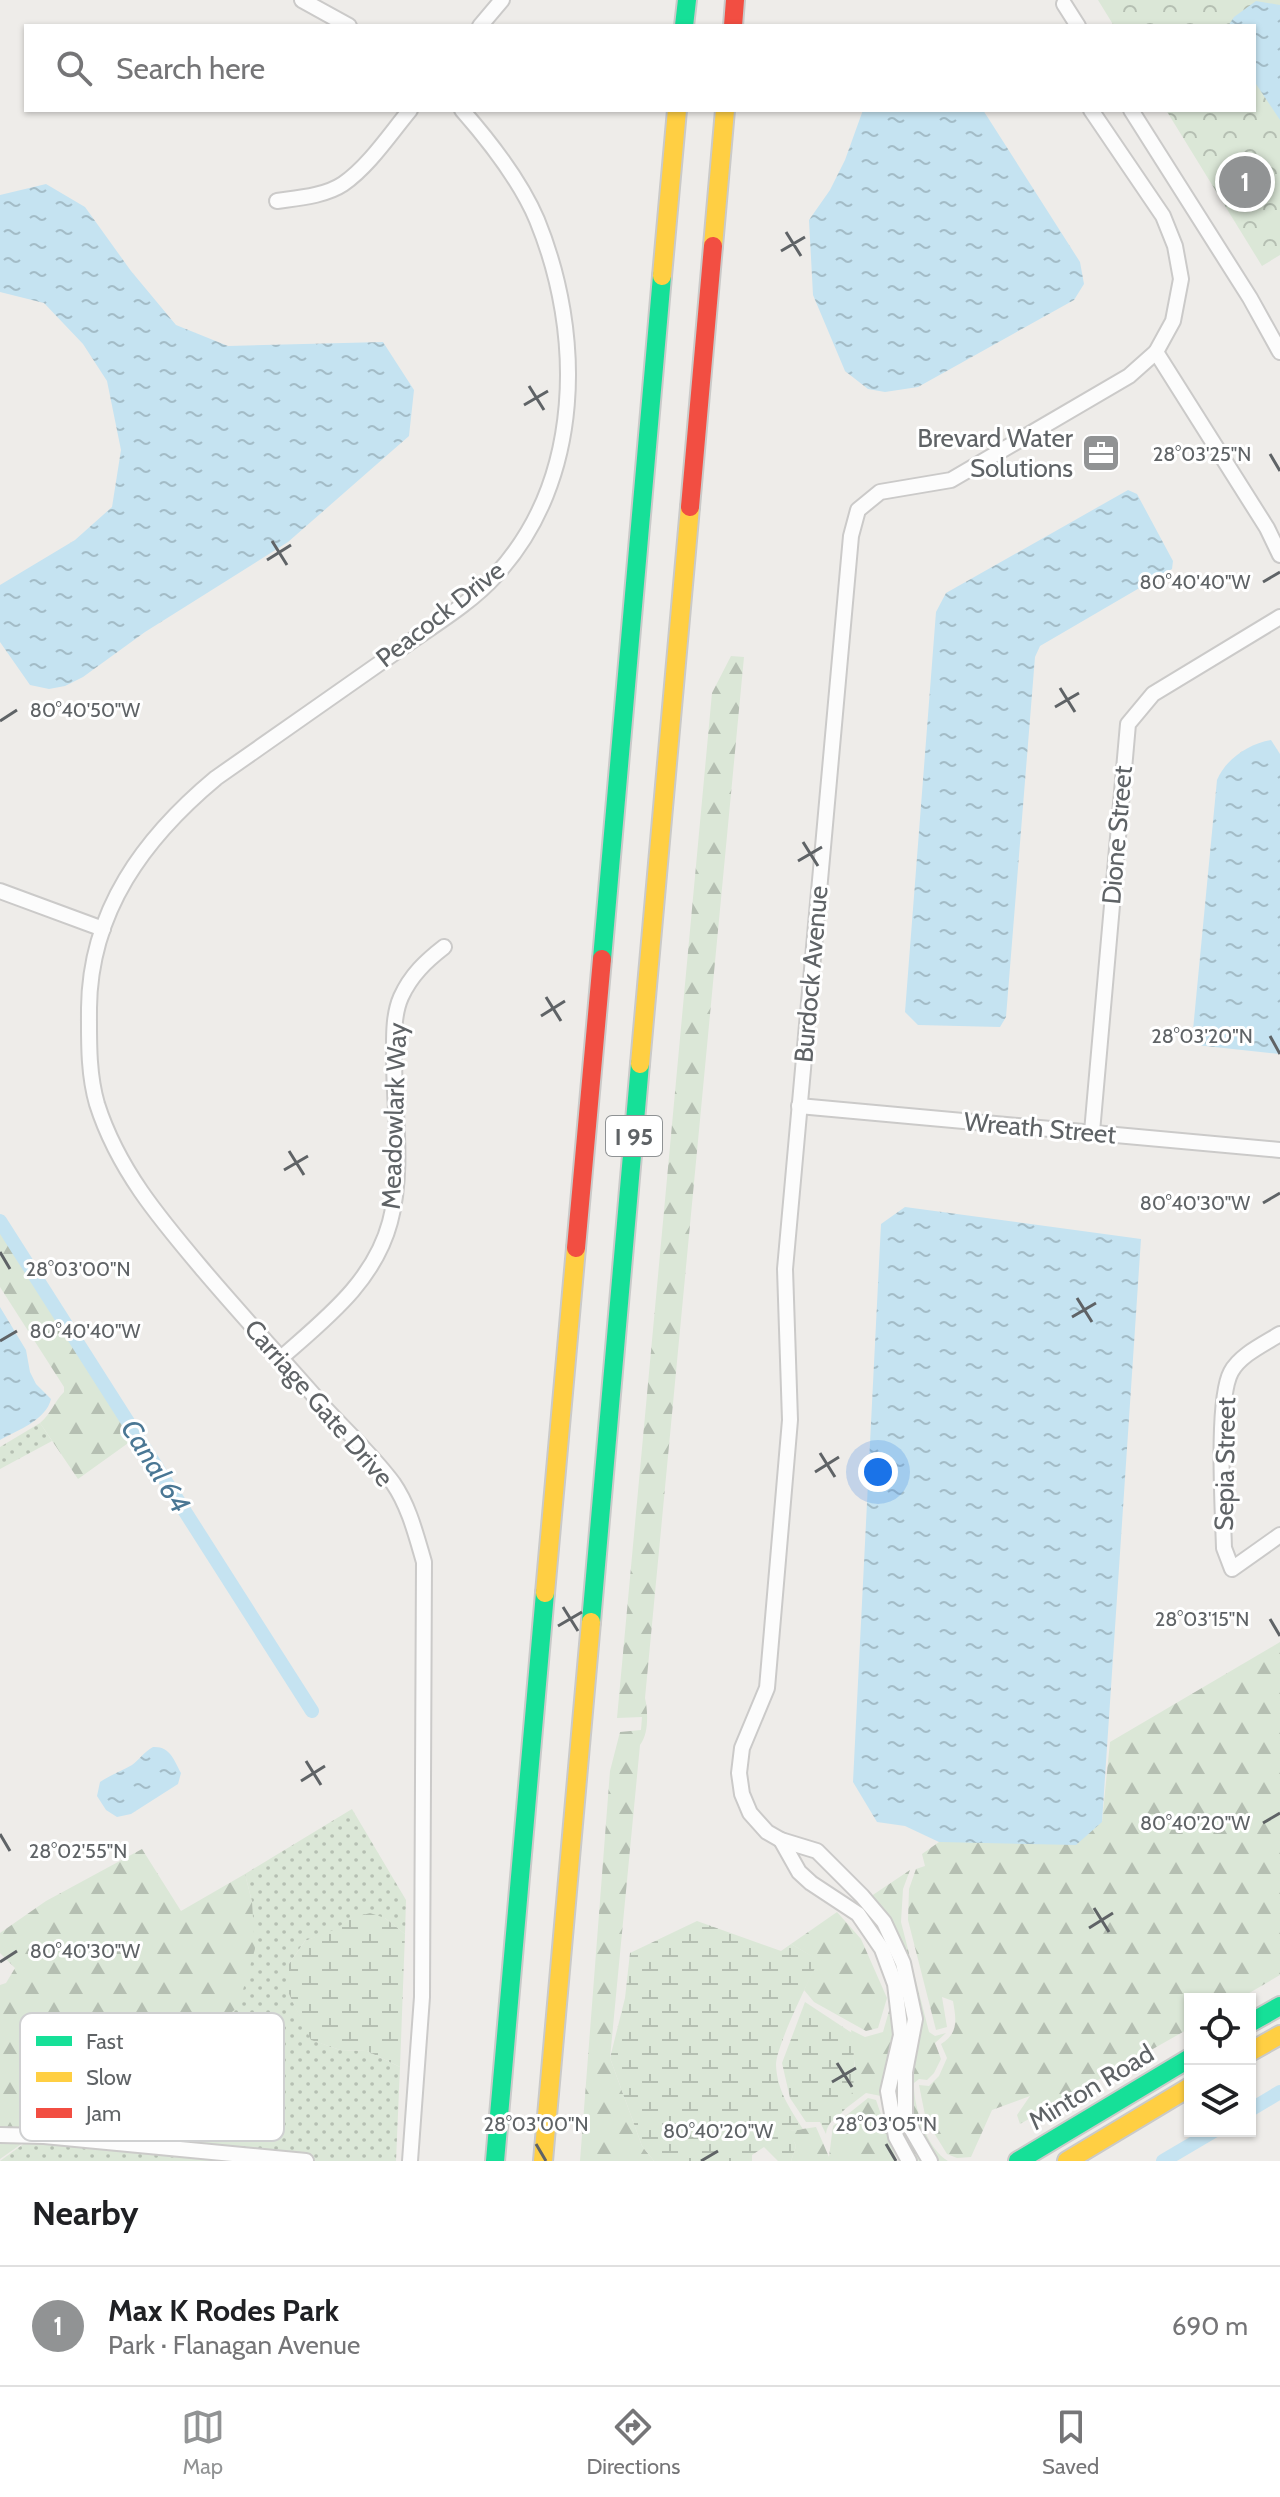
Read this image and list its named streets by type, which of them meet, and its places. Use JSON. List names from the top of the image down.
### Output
{
  "streets": {
    "main road": ["I 95", "Minton Road"],
    "street": [
      "Peacock Drive",
      "Dione Street",
      "Burdock Avenue",
      "Meadowlark Way",
      "Wreath Street",
      "Carriage Gate Drive",
      "Sepia Street"
    ]
  },
  "crossings": [
    ["Peacock Drive", "Carriage Gate Drive"],
    ["Dione Street", "Wreath Street"],
    ["Burdock Avenue", "Wreath Street"],
    ["Meadowlark Way", "Carriage Gate Drive"]
  ],
  "water": ["Canal 64"],
  "places": {
    "office": ["Brevard Water Solutions"]
  },
  "legend": ["Fast", "Slow", "Jam"],
  "page": {
    "search": "Search here",
    "pins": "1",
    "heading": "Nearby",
    "list": [
      {
        "mark": "1",
        "name": "Max K Rodes Park",
        "note": "Park · Flanagan Avenue",
        "value": "690 m"
      }
    ],
    "nav": ["Map", "Directions", "Saved"]
  },
  "coordinates": [
    "28°03'25\"N",
    "80°40'40\"W",
    "80°40'50\"W",
    "28°03'20\"N",
    "80°40'30\"W",
    "28°03'00\"N",
    "28°03'15\"N",
    "80°40'20\"W",
    "28°02'55\"N",
    "28°03'05\"N"
  ]
}
